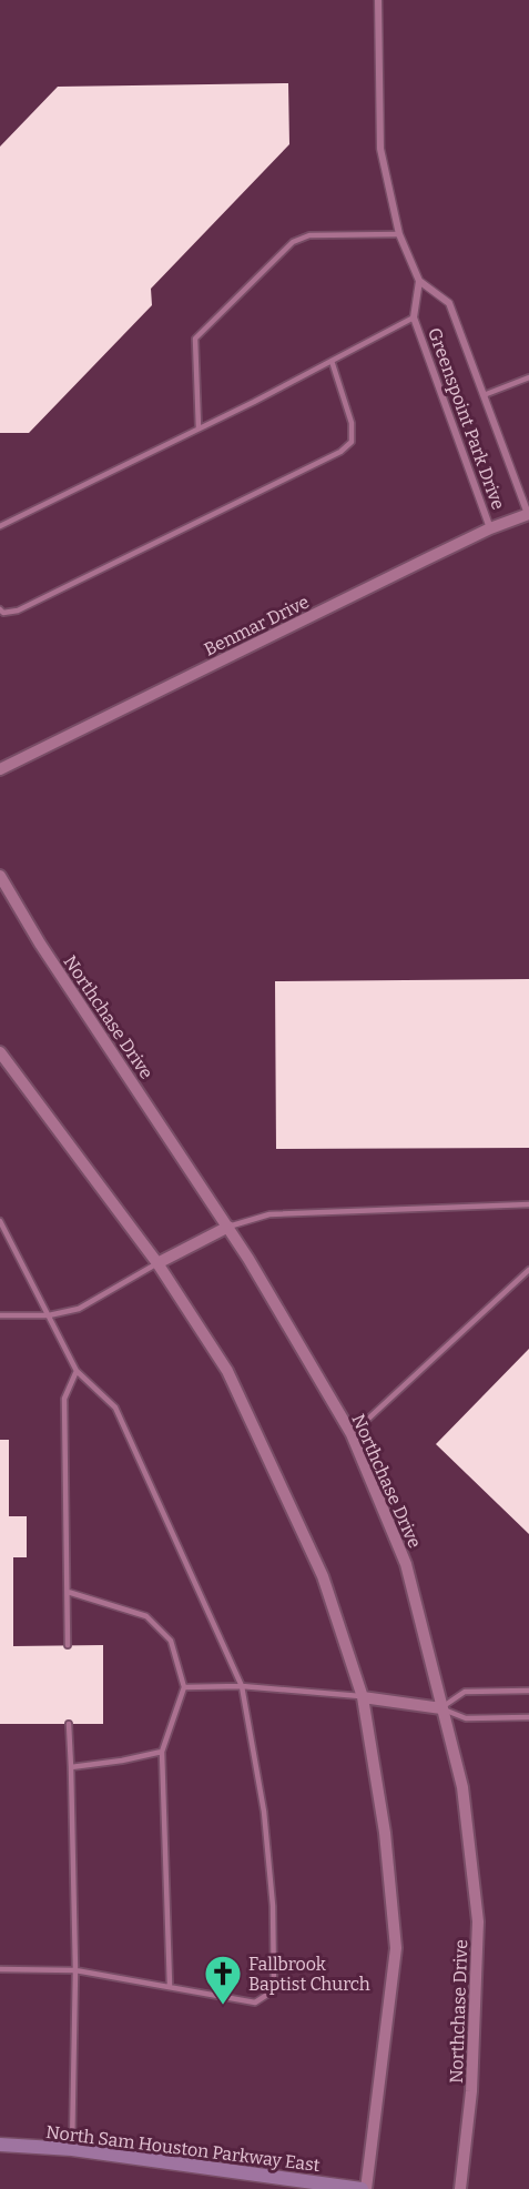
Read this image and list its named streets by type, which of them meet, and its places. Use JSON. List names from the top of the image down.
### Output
{
  "streets": {
    "main road": ["North Sam Houston Parkway East"],
    "street": ["Greenspoint Park Drive", "Benmar Drive", "Northchase Drive"]
  },
  "crossings": [
    ["Greenspoint Park Drive", "Benmar Drive"]
  ],
  "places": {
    "church": ["Fallbrook Baptist Church"]
  }
}
